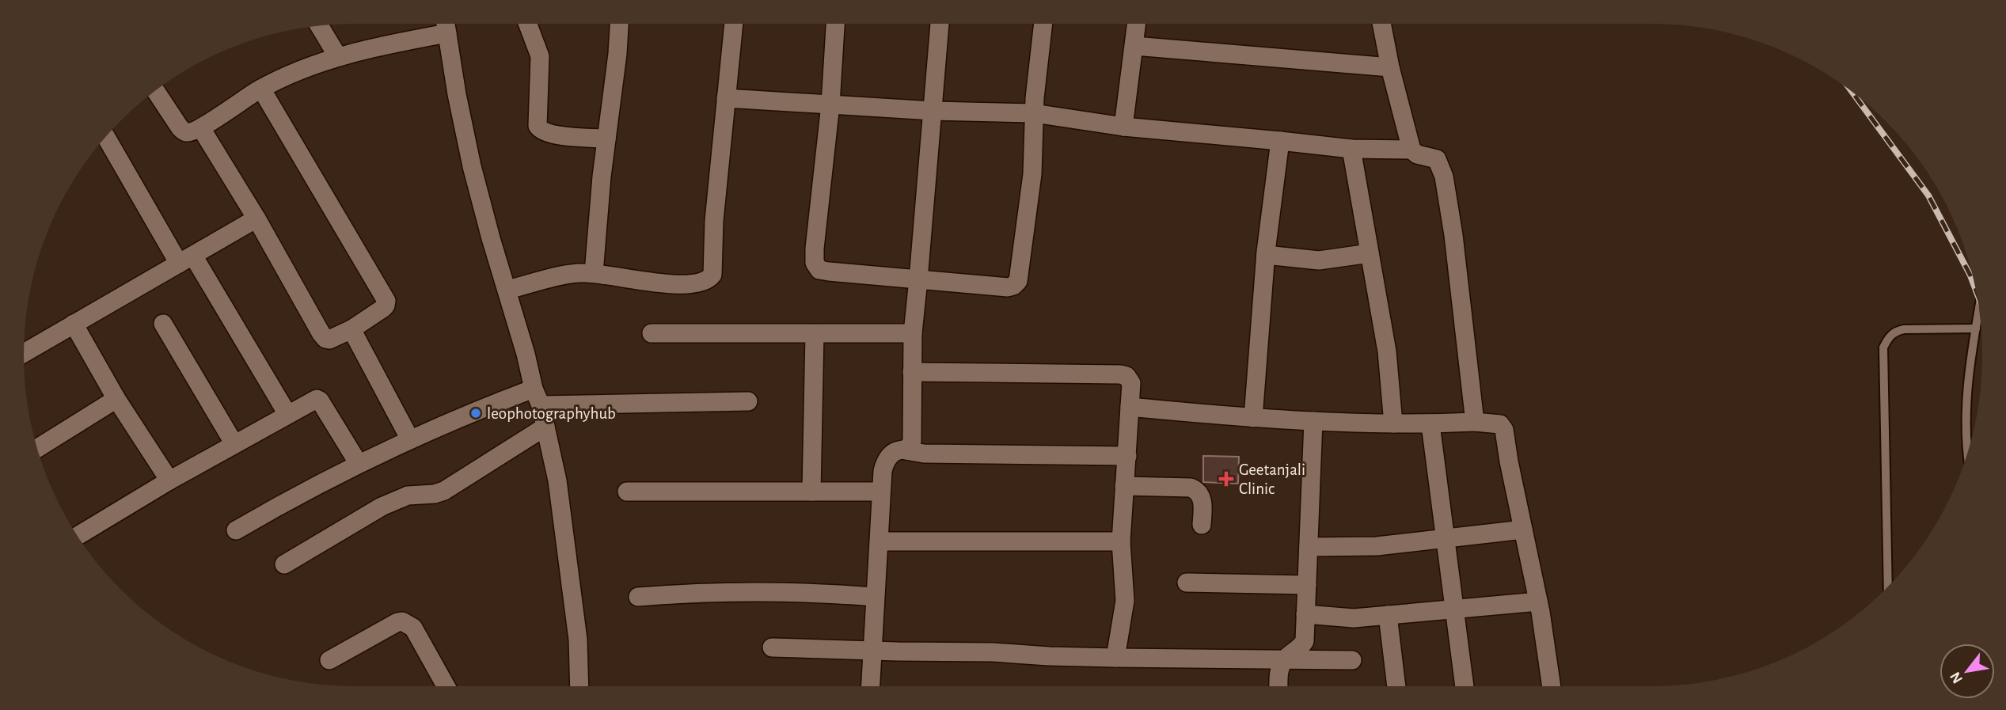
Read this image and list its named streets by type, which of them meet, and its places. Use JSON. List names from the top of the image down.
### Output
{
  "places": {
    "other": ["leophotographyhub"],
    "health": ["Geetanjali Clinic"]
  },
  "north": "bottom left"
}
